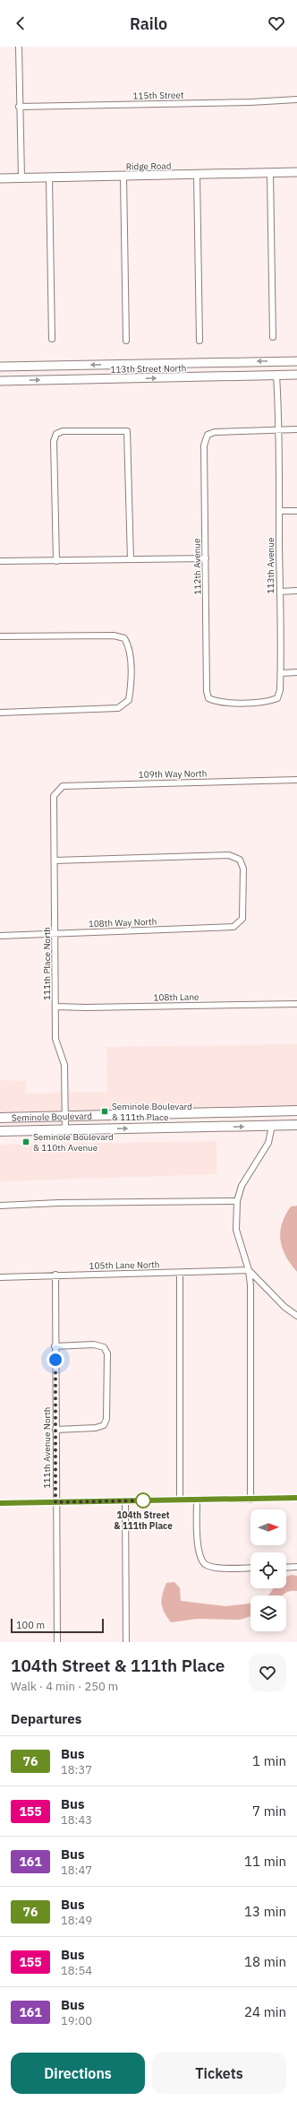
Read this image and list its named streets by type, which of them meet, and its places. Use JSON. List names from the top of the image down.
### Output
{
  "streets": {
    "main road": ["Ridge Road", "113th Street North", "Seminole Boulevard"],
    "street": [
      "115th Street",
      "113th Avenue",
      "112th Avenue",
      "109th Way North",
      "108th Way North",
      "111th Place North",
      "108th Lane",
      "105th Lane North",
      "111th Avenue North"
    ]
  },
  "crossings": [
    ["113th Street North", "113th Avenue"],
    ["113th Avenue", "112th Avenue"],
    ["109th Way North", "111th Place North"],
    ["108th Way North", "111th Place North"],
    ["111th Place North", "108th Lane"],
    ["111th Place North", "Seminole Boulevard"],
    ["105th Lane North", "111th Avenue North"]
  ],
  "places": {
    "transit": ["Seminole Boulevard & 111th Place", "Seminole Boulevard & 110th Avenue"],
    "other": ["104th Street & 111th Place"]
  },
  "lines": ["bus line 76"],
  "scale_bar": "100 m",
  "north": "right",
  "page": {
    "header": "Railo",
    "scale": "100 m",
    "heading": [
      ["104th Street & 111th Place", "Walk · 4 min · 250 m"],
      "Departures"
    ],
    "list": [
      {
        "mark": "76",
        "name": "Bus",
        "note": "18:37",
        "value": "1 min"
      },
      {
        "mark": "155",
        "name": "Bus",
        "note": "18:43",
        "value": "7 min"
      },
      {
        "mark": "161",
        "name": "Bus",
        "note": "18:47",
        "value": "11 min"
      },
      {
        "mark": "76",
        "name": "Bus",
        "note": "18:49",
        "value": "13 min"
      },
      {
        "mark": "155",
        "name": "Bus",
        "note": "18:54",
        "value": "18 min"
      },
      {
        "mark": "161",
        "name": "Bus",
        "note": "19:00",
        "value": "24 min"
      }
    ],
    "buttons": ["Directions", "Tickets"]
  }
}
